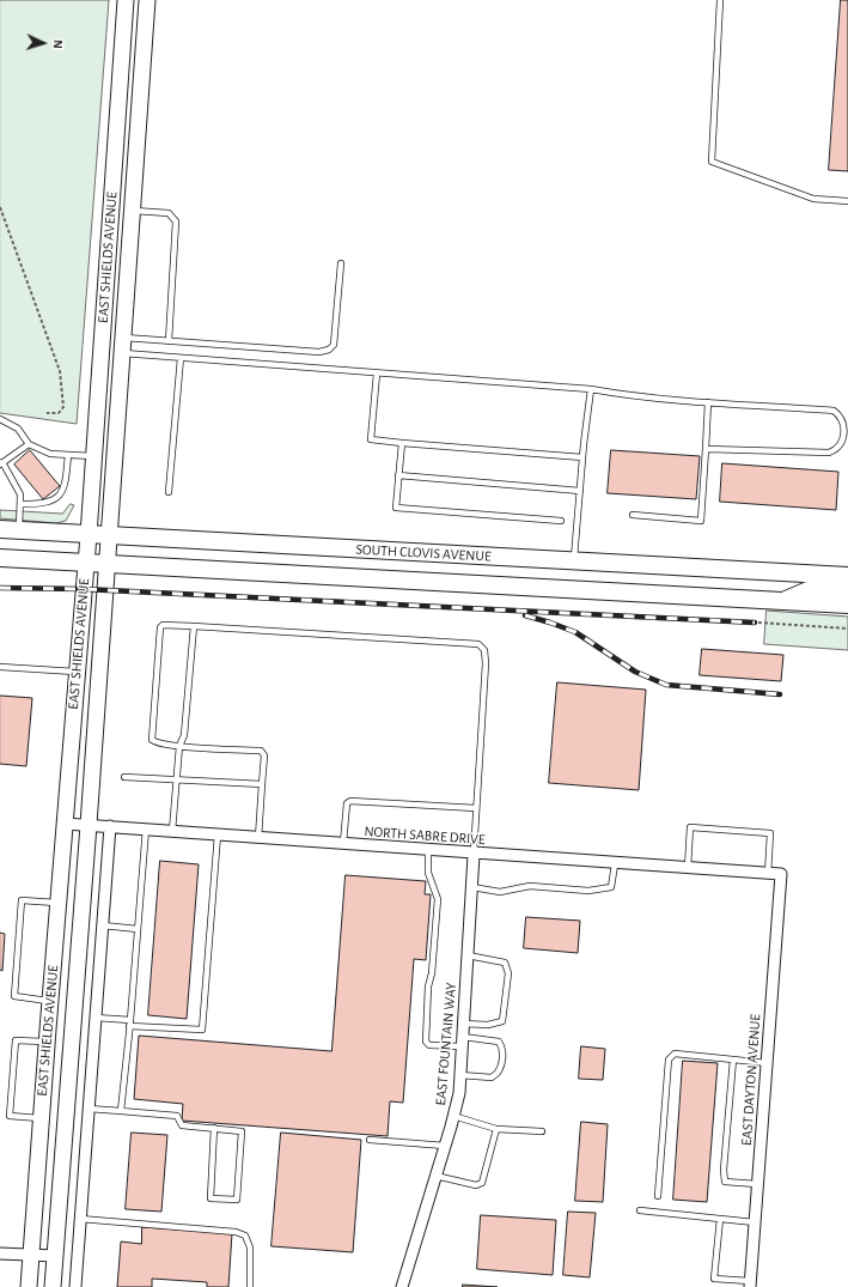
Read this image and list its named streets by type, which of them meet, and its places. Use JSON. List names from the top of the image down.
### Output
{
  "streets": {
    "main road": ["EAST SHIELDS AVENUE", "SOUTH CLOVIS AVENUE"],
    "street": ["NORTH SABRE DRIVE", "EAST FOUNTAIN WAY", "EAST DAYTON AVENUE"]
  },
  "crossings": [
    ["EAST SHIELDS AVENUE", "SOUTH CLOVIS AVENUE"],
    ["EAST SHIELDS AVENUE", "NORTH SABRE DRIVE"],
    ["NORTH SABRE DRIVE", "EAST FOUNTAIN WAY"],
    ["NORTH SABRE DRIVE", "EAST DAYTON AVENUE"]
  ],
  "north": "right"
}
